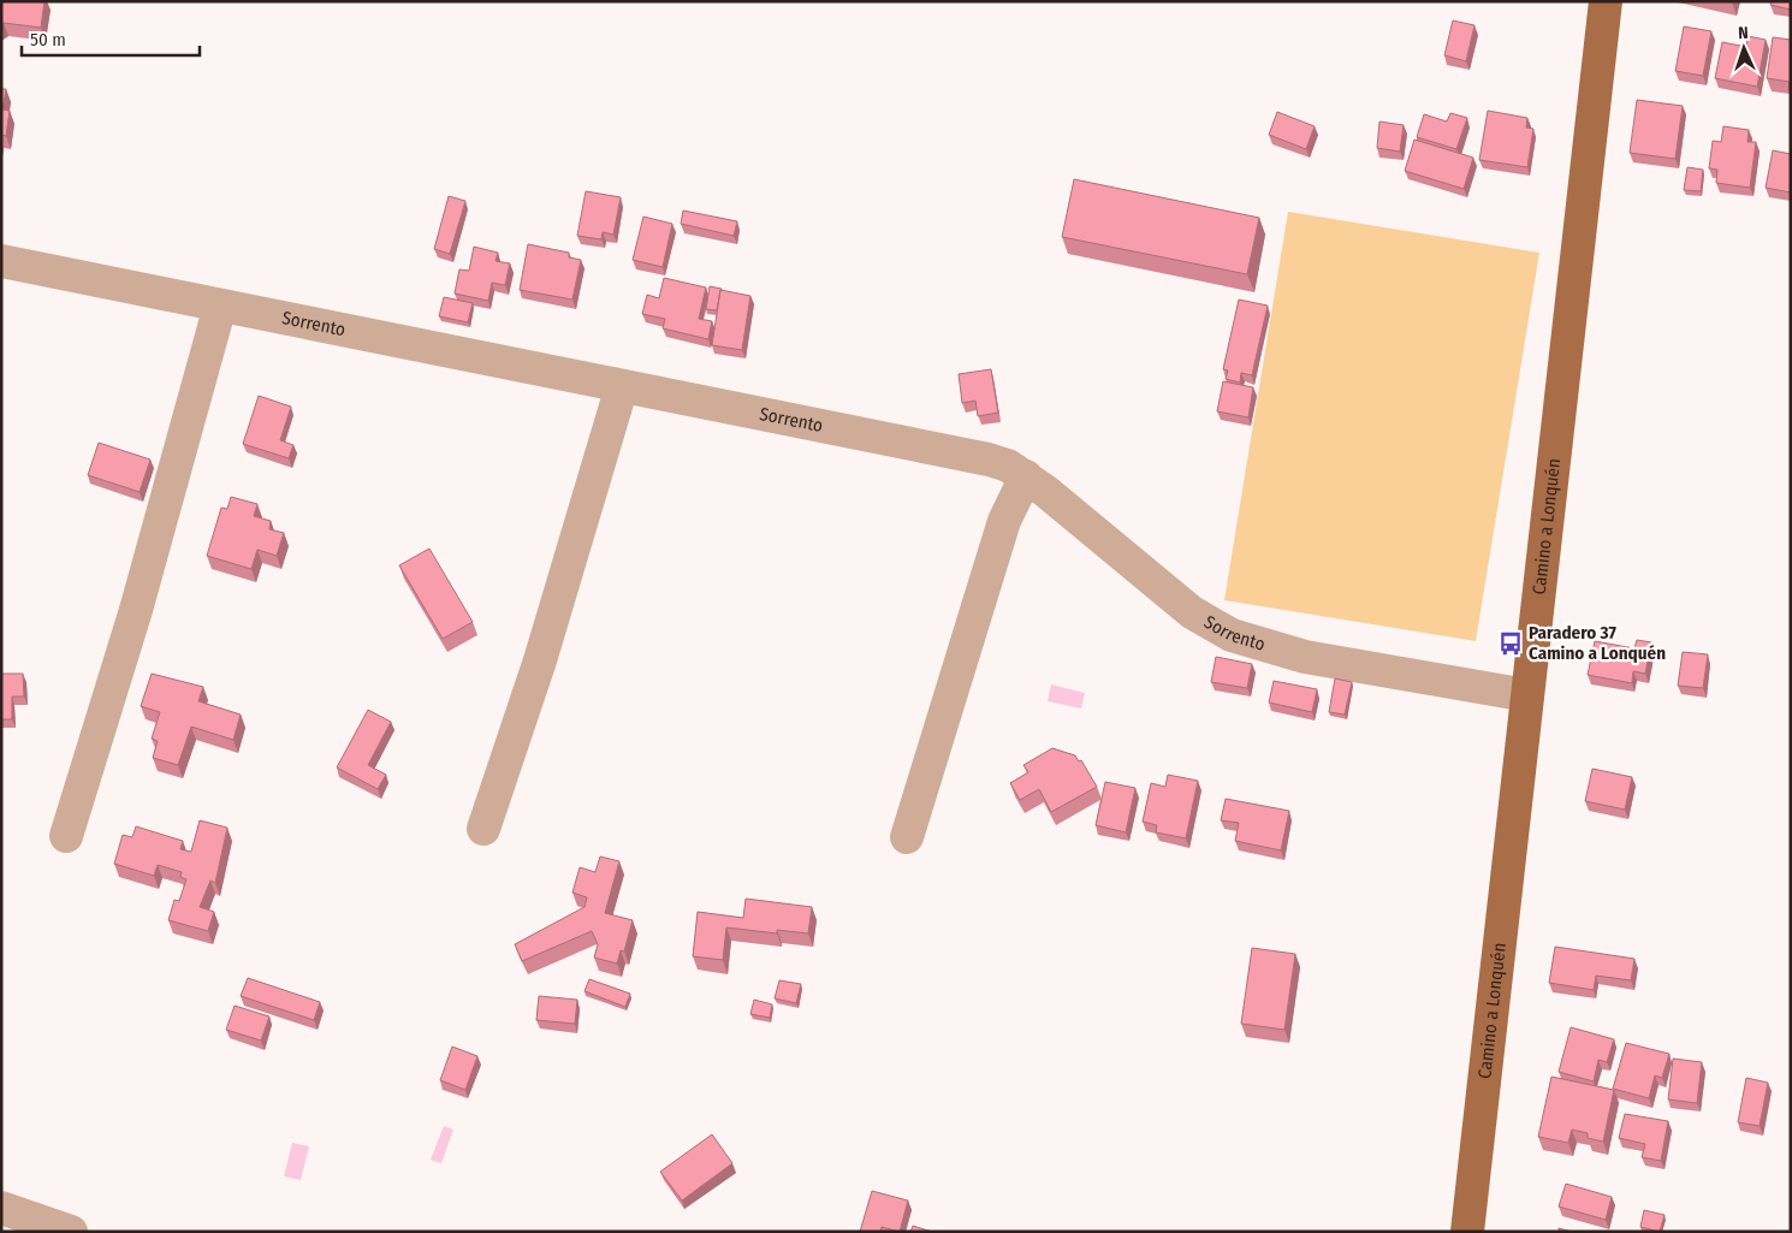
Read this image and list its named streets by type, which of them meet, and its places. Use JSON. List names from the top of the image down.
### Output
{
  "streets": {
    "main road": ["Camino a Lonquén"],
    "street": ["Sorrento"]
  },
  "crossings": [
    ["Sorrento", "Camino a Lonquén"]
  ],
  "places": {
    "bus stop": ["Paradero 37 Camino a Lonquén"]
  },
  "scale_bar": "50 m",
  "north": "top"
}
